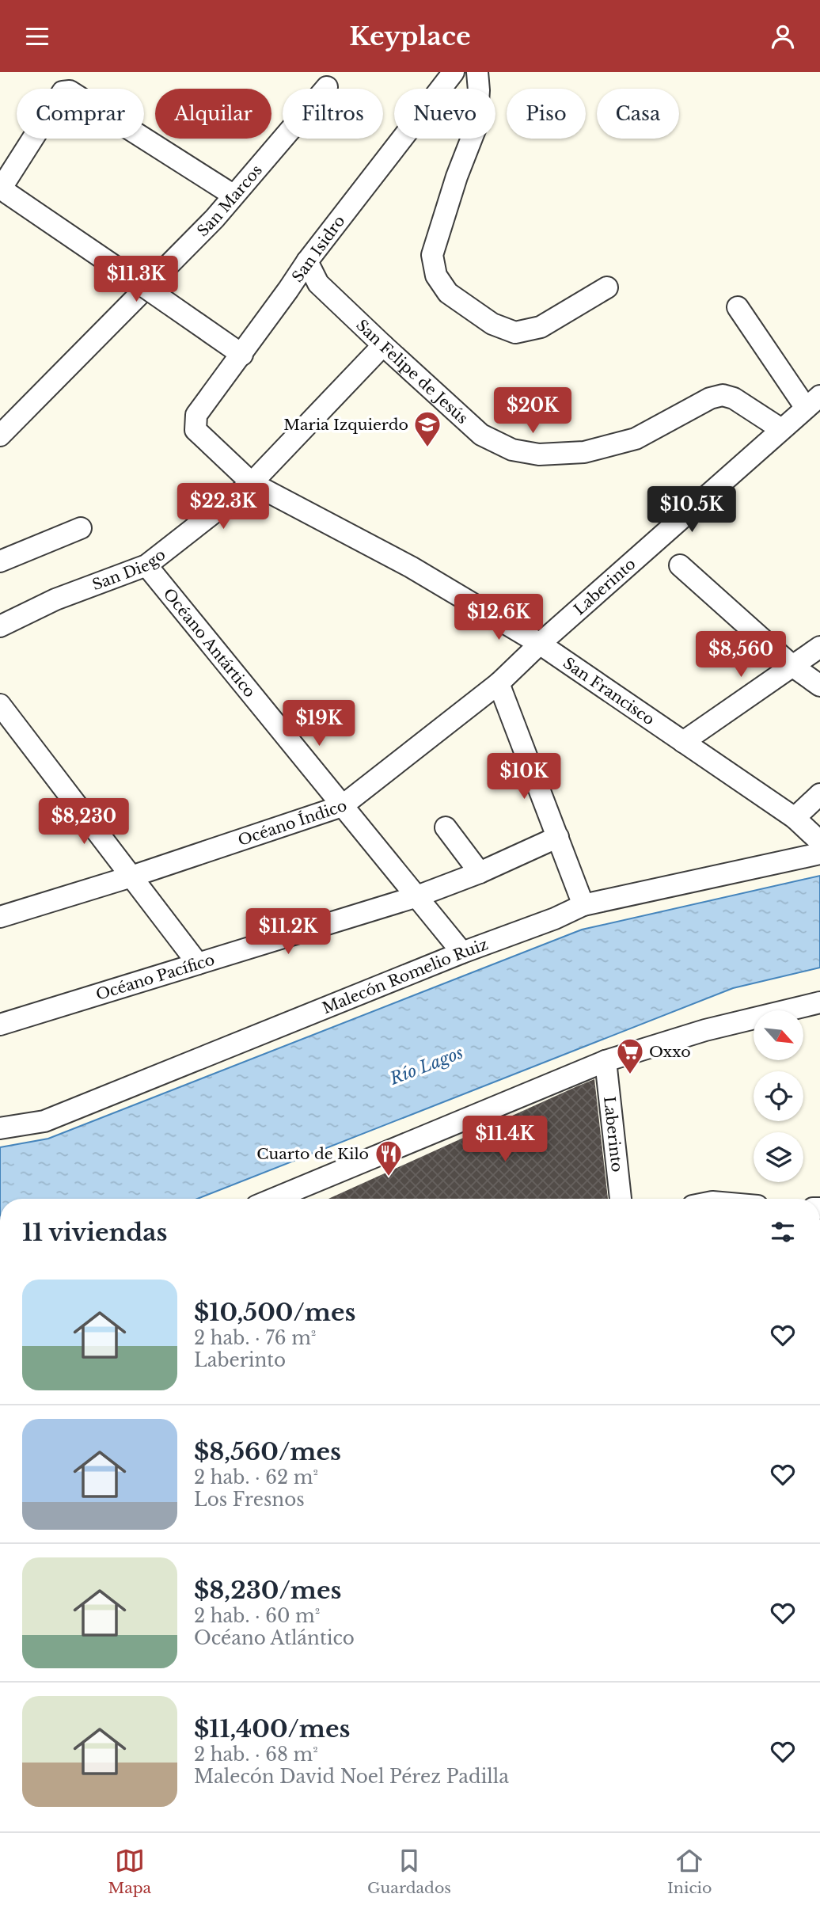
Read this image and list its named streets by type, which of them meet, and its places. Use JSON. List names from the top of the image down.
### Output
{
  "streets": {
    "street": [
      "San Marcos",
      "San Isidro",
      "San Felipe de Jesús",
      "San Diego",
      "Laberinto",
      "Océano Antártico",
      "San Francisco",
      "Océano Índico",
      "Malecón Romelio Ruiz",
      "Océano Pacífico"
    ]
  },
  "crossings": [
    ["San Isidro", "San Felipe de Jesús"],
    ["San Isidro", "San Francisco"],
    ["San Felipe de Jesús", "San Diego"],
    ["San Felipe de Jesús", "Laberinto"],
    ["San Diego", "Océano Antártico"],
    ["San Diego", "San Francisco"],
    ["Laberinto", "San Francisco"],
    ["Laberinto", "Océano Índico"],
    ["Océano Antártico", "Océano Índico"],
    ["Océano Antártico", "Malecón Romelio Ruiz"],
    ["Océano Antártico", "Océano Pacífico"],
    ["San Francisco", "Océano Índico"]
  ],
  "water": ["Río Lagos"],
  "places": {
    "school or university": ["Maria Izquierdo"],
    "supermarket": ["Oxxo"],
    "restaurant": ["Cuarto de Kilo"]
  },
  "north": "bottom right",
  "page": {
    "header": "Keyplace",
    "chip": [
      "Comprar",
      "Alquilar",
      "Filtros",
      "Nuevo",
      "Piso",
      "Casa"
    ],
    "price": [
      "$11.3K",
      "$20K",
      "$22.3K",
      "$10.5K",
      "$12.6K",
      "$8,560",
      "$19K",
      "$10K",
      "$8,230",
      "$11.2K",
      "$11.4K"
    ],
    "heading": "11 viviendas",
    "list": [
      {
        "name": "$10,500/mes",
        "note": "2 hab. · 76 m² · Laberinto"
      },
      {
        "name": "$8,560/mes",
        "note": "2 hab. · 62 m² · Los Fresnos"
      },
      {
        "name": "$8,230/mes",
        "note": "2 hab. · 60 m² · Océano Atlántico"
      },
      {
        "name": "$11,400/mes",
        "note": "2 hab. · 68 m² · Malecón David Noel Pérez Padilla"
      }
    ],
    "tabs": ["Mapa", "Guardados", "Inicio"]
  }
}
